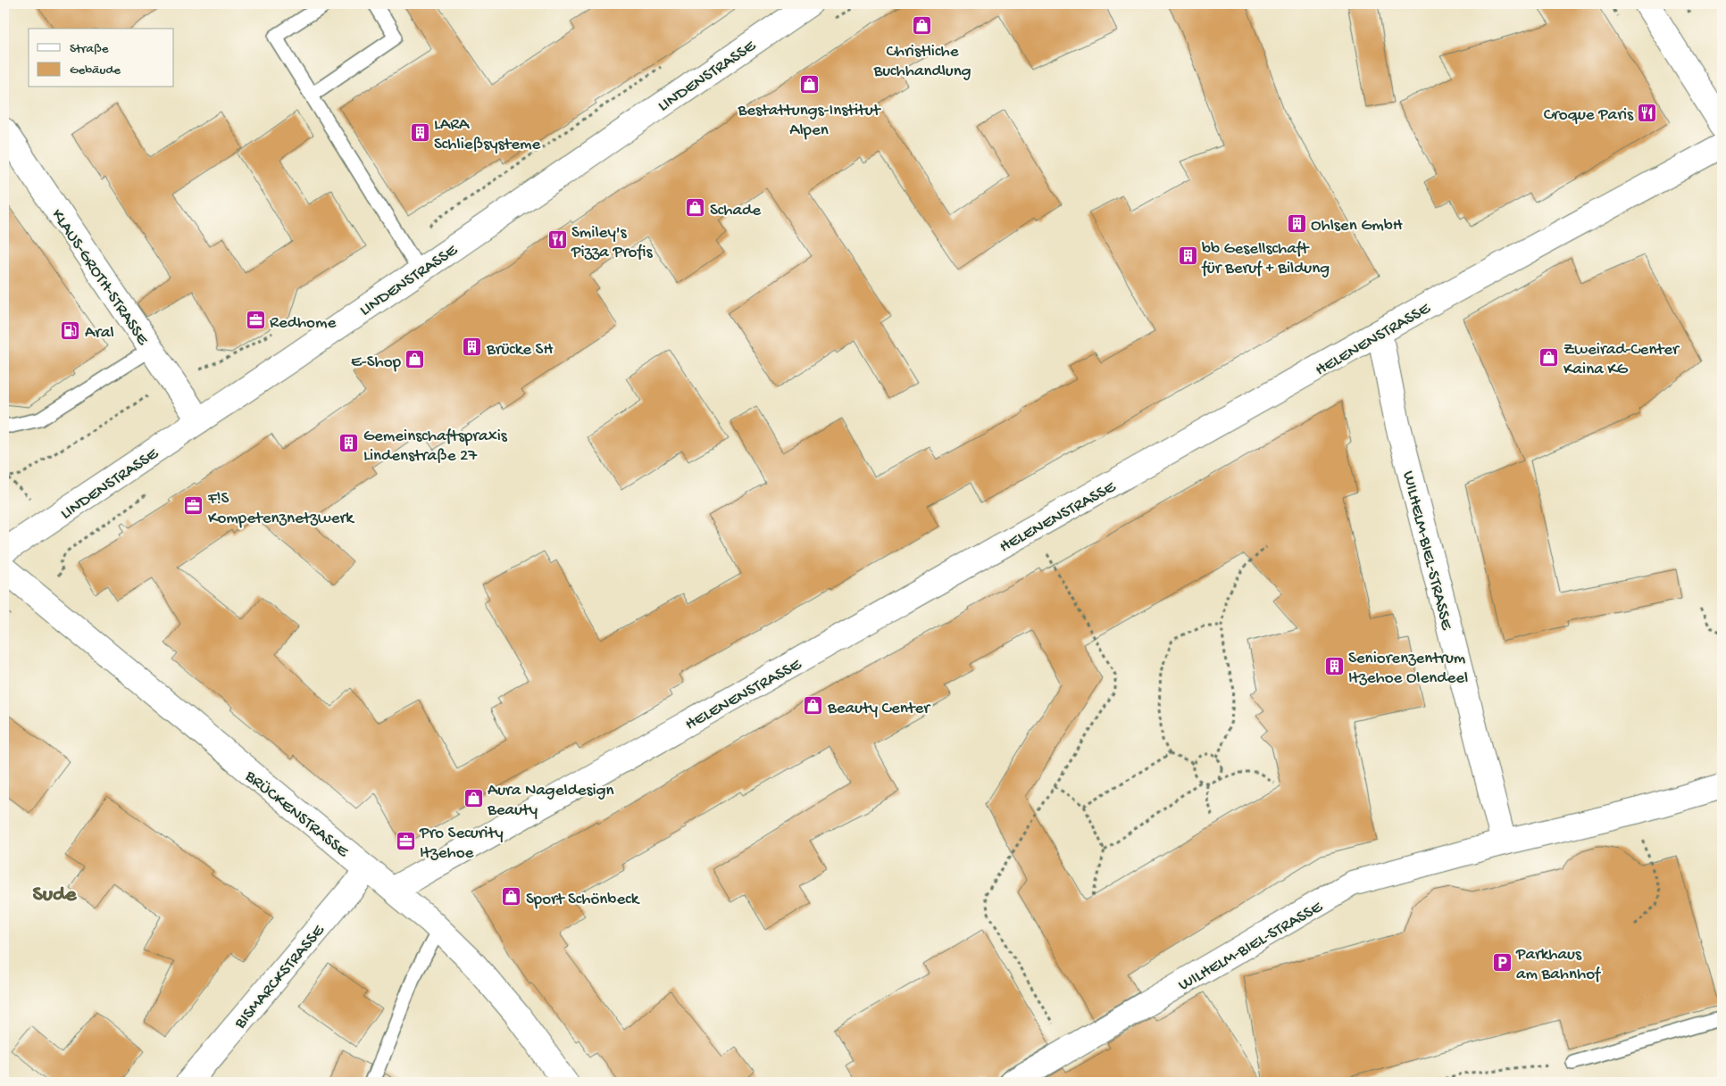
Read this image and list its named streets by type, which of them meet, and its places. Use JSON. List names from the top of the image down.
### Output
{
  "streets": {
    "street": [
      "LINDENSTRASSE",
      "KLAUS-GROTH-STRASSE",
      "HELENENSTRASSE",
      "WILHELM-BIEL-STRASSE",
      "BRÜCKENSTRASSE",
      "BISMARCKSTRASSE"
    ]
  },
  "crossings": [
    ["LINDENSTRASSE", "KLAUS-GROTH-STRASSE"],
    ["HELENENSTRASSE", "WILHELM-BIEL-STRASSE"],
    ["HELENENSTRASSE", "BRÜCKENSTRASSE"],
    ["BRÜCKENSTRASSE", "BISMARCKSTRASSE"]
  ],
  "districts": ["Sude"],
  "places": {
    "shop": [
      "Christliche Buchhandlung",
      "Bestattungs-Institut Alpen",
      "Schade",
      "Zweirad-Center Kaina KG",
      "E-Shop",
      "Beauty Center",
      "Aura Nageldesign Beauty",
      "Sport Schönbeck"
    ],
    "restaurant": ["Croque Paris", "Smiley's Pizza Profis"],
    "building": [
      "LARA Schließsysteme",
      "Ohlsen GmbH",
      "bb Gesellschaft für Beruf + Bildung",
      "Brücke SH",
      "Gemeinschaftspraxis Lindenstraße 27",
      "Seniorenzentrum Itzehoe Olendeel"
    ],
    "office": ["Redhome", "F!S Kompetenznetzwerk", "Pro Security Itzehoe"],
    "fuel station": ["Aral"],
    "parking": ["Parkhaus am Bahnhof"]
  },
  "legend": ["Straße", "Gebäude"]
}
